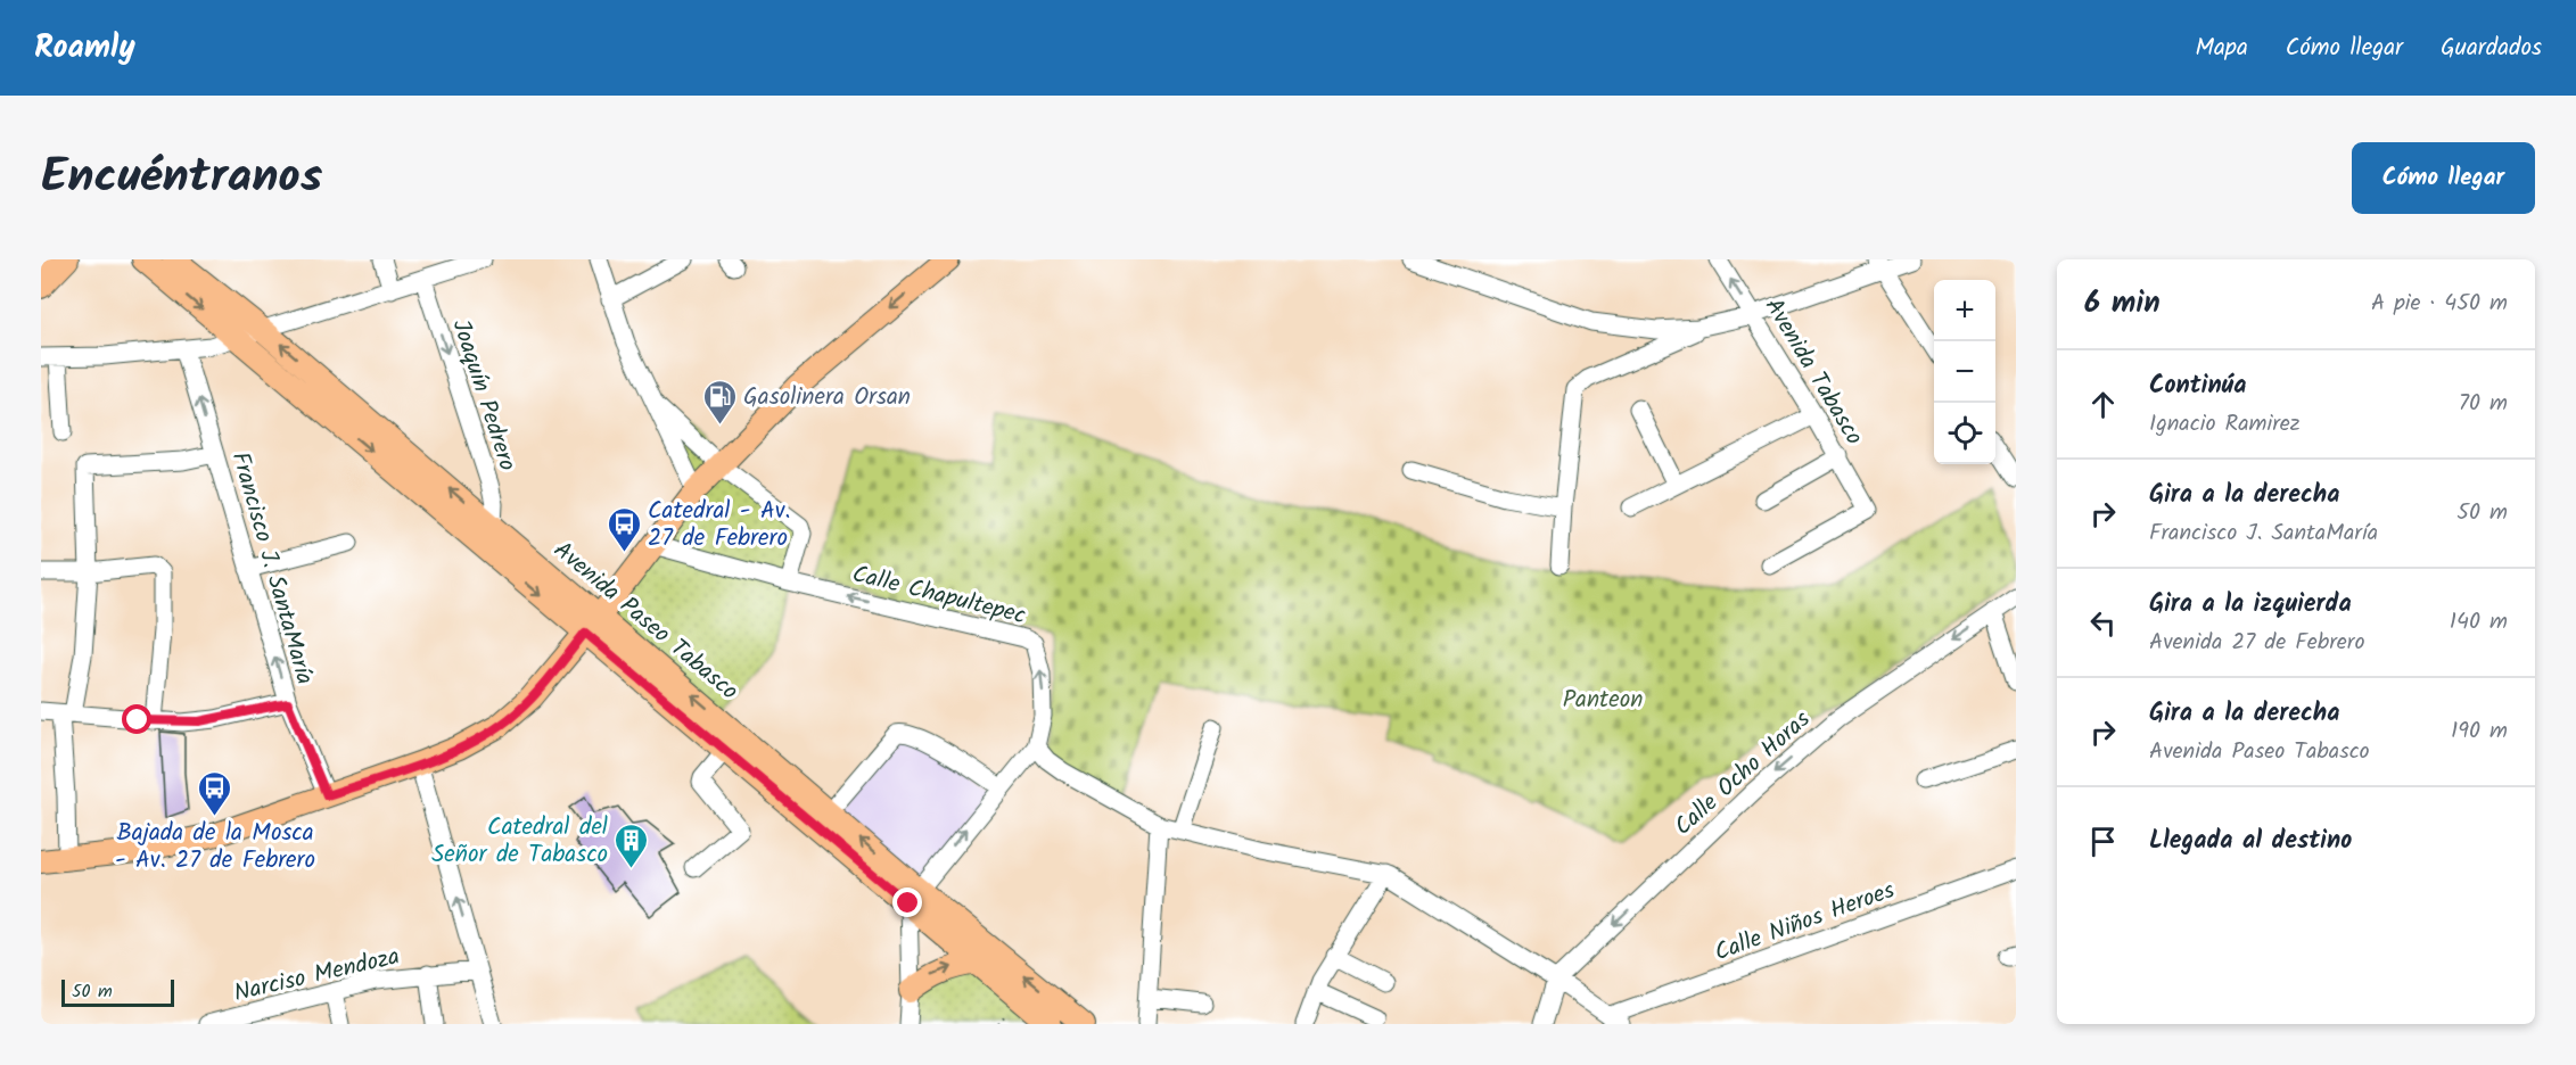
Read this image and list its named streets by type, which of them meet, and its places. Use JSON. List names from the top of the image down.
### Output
{
  "streets": {
    "main road": ["Avenida Paseo Tabasco"],
    "street": [
      "Avenida Tabasco",
      "Joaquín Pedrero",
      "Francisco J. SantaMaría",
      "Calle Chapultepec",
      "Calle Ocho Horas",
      "Calle Niños Heroes",
      "Narciso Mendoza"
    ]
  },
  "crossings": [
    ["Joaquín Pedrero", "Avenida Paseo Tabasco"],
    ["Calle Chapultepec", "Avenida Paseo Tabasco"]
  ],
  "one_way": ["Joaquín Pedrero", "Francisco J. SantaMaría", "Calle Ocho Horas"],
  "parks": ["Panteon"],
  "places": {
    "fuel station": ["Gasolinera Orsan"],
    "bus stop": ["Catedral - Av. 27 de Febrero", "Bajada de la Mosca - Av. 27 de Febrero"],
    "building": ["Catedral del Señor de Tabasco"]
  },
  "scale_bar": "50 m",
  "page": {
    "header": "Roamly",
    "nav": ["Mapa", "Cómo llegar", "Guardados"],
    "title": "Encuéntranos",
    "buttons": "Cómo llegar",
    "heading": ["6 min", "A pie · 450 m"],
    "map_buttons": ["+", "−"],
    "list": [
      ["Continúa", "Ignacio Ramirez", "70 m"],
      ["Gira a la derecha", "Francisco J. SantaMaría", "50 m"],
      ["Gira a la izquierda", "Avenida 27 de Febrero", "140 m"],
      ["Gira a la derecha", "Avenida Paseo Tabasco", "190 m"],
      "Llegada al destino"
    ],
    "scale": "50 m"
  }
}
